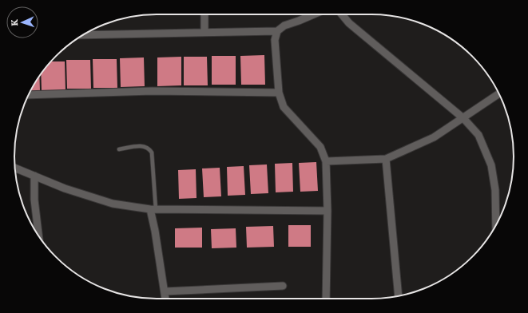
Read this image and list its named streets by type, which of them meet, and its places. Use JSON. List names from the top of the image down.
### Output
{
  "north": "left"
}
